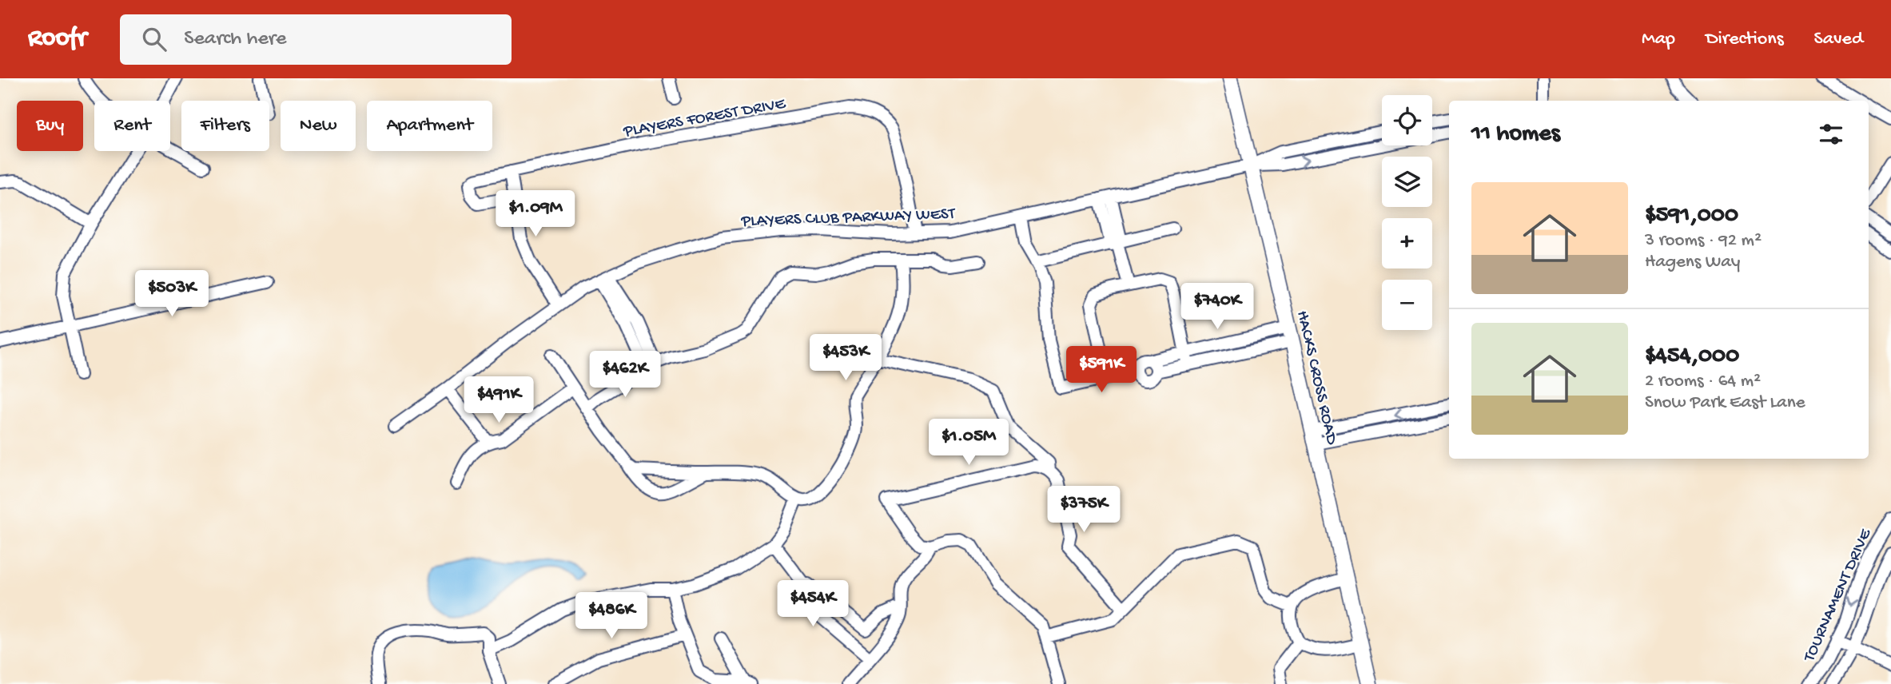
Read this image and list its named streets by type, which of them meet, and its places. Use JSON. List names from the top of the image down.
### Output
{
  "streets": {
    "main road": ["HACKS CROSS ROAD"],
    "street": ["PLAYERS FOREST DRIVE", "PLAYERS CLUB PARKWAY WEST", "TOURNAMENT DRIVE"]
  },
  "crossings": [
    ["PLAYERS FOREST DRIVE", "PLAYERS CLUB PARKWAY WEST"],
    ["PLAYERS CLUB PARKWAY WEST", "HACKS CROSS ROAD"]
  ],
  "page": {
    "header": "Roofr",
    "search": "Search here",
    "nav": ["Map", "Directions", "Saved"],
    "map_buttons": ["+", "−"],
    "chip": [
      "Buy",
      "Rent",
      "Filters",
      "New",
      "Apartment"
    ],
    "heading": "11 homes",
    "list": [
      {
        "name": "$591,000",
        "note": "3 rooms · 92 m² · Hagens Way"
      },
      {
        "name": "$454,000",
        "note": "2 rooms · 64 m² · Snow Park East Lane"
      }
    ],
    "price": [
      "$1.09M",
      "$503K",
      "$740K",
      "$453K",
      "$591K",
      "$462K",
      "$491K",
      "$1.05M",
      "$375K",
      "$454K",
      "$486K"
    ]
  }
}
